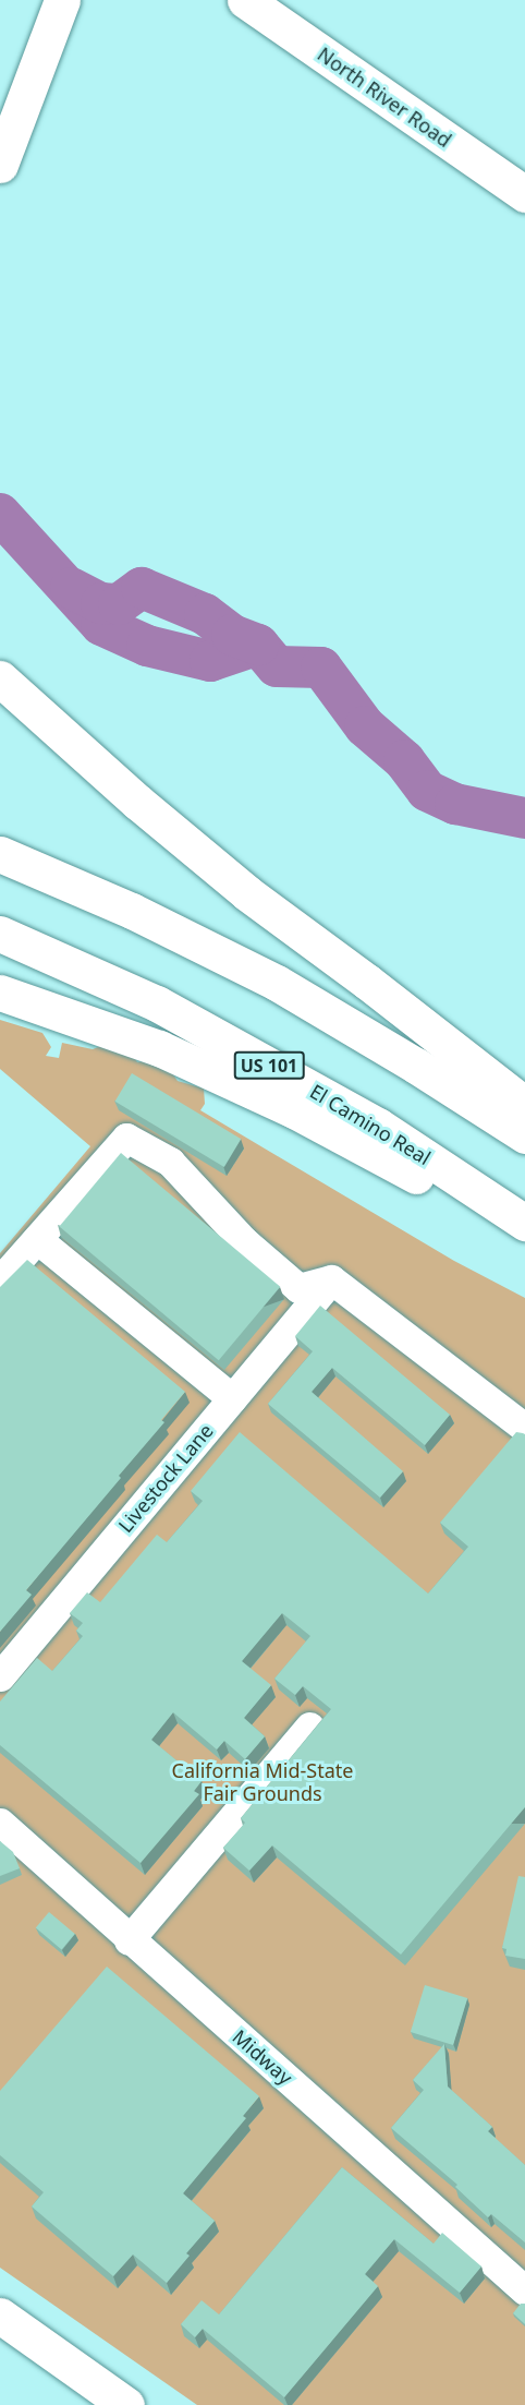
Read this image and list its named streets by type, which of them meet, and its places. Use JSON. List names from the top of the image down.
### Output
{
  "streets": {
    "main road": ["North River Road", "US 101", "El Camino Real"],
    "lane": ["Livestock Lane", "Midway"]
  },
  "parks": ["California Mid-State Fair Grounds"]
}
